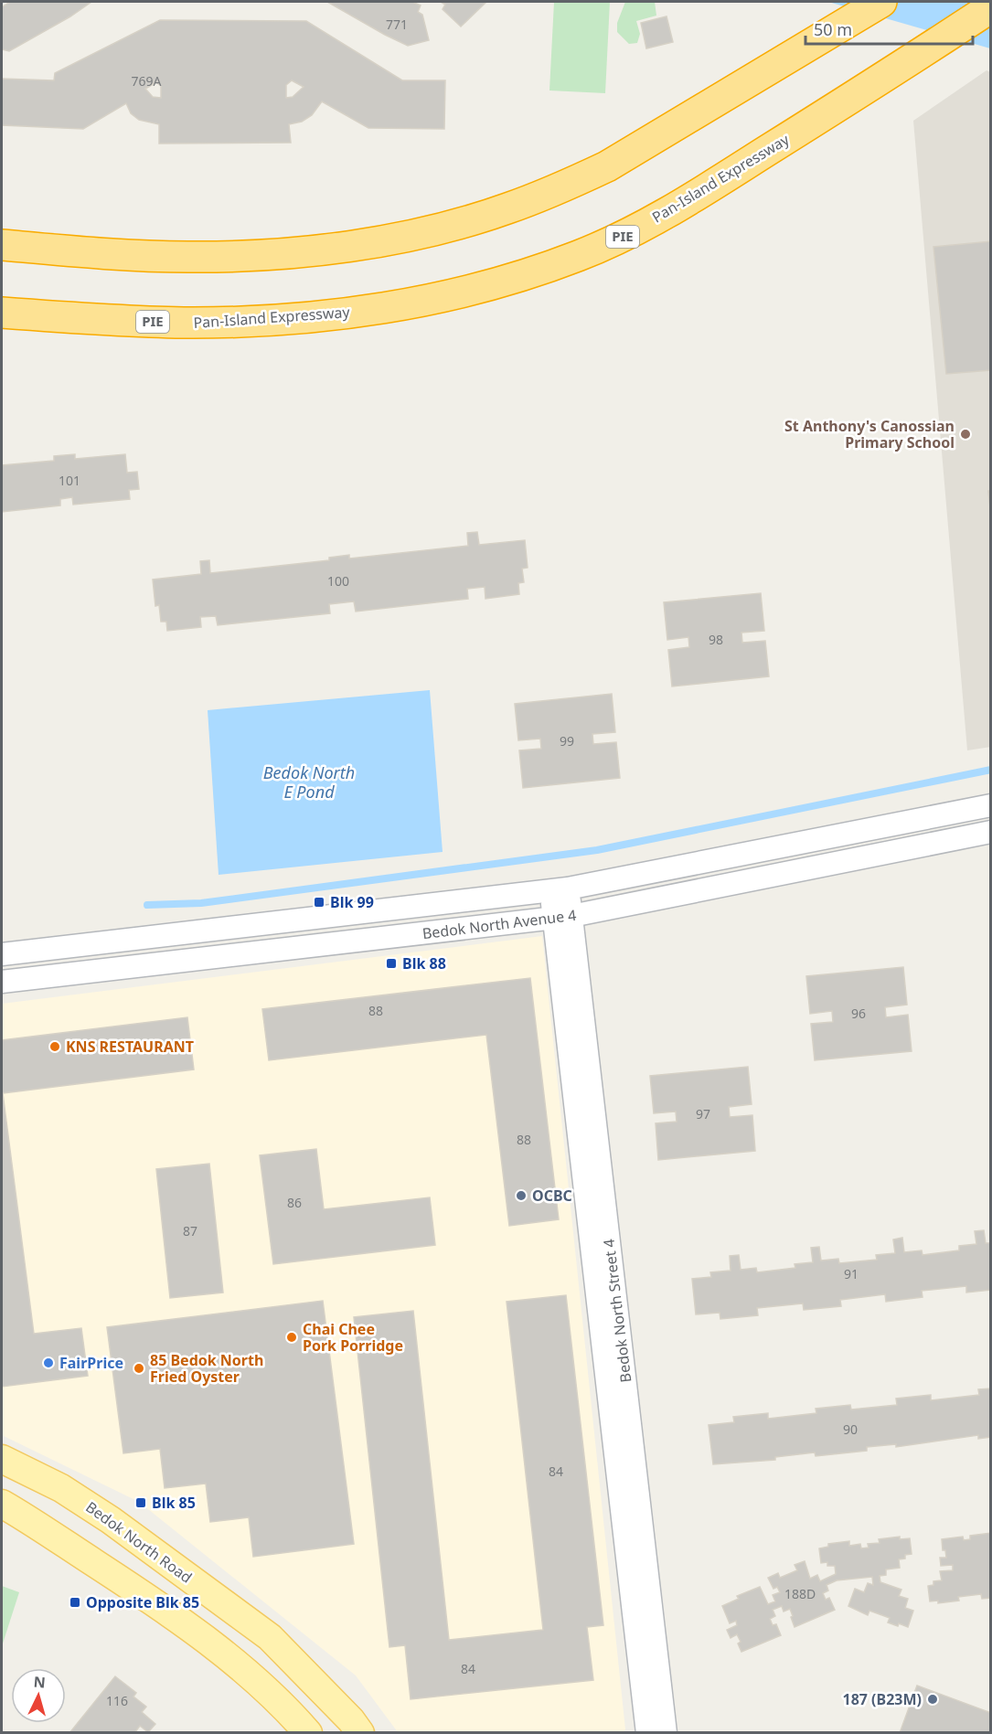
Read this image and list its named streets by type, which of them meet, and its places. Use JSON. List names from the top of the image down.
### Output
{
  "streets": {
    "highway": ["Pan-Island Expressway", "PIE"],
    "main road": ["Bedok North Road"],
    "street": ["Bedok North Avenue 4", "Bedok North Street 4"]
  },
  "crossings": [
    ["Bedok North Avenue 4", "Bedok North Street 4"]
  ],
  "water": ["Bedok North E Pond"],
  "places": {
    "other": [
      "St Anthony's Canossian Primary School",
      "KNS RESTAURANT",
      "OCBC",
      "Chai Chee Pork Porridge",
      "FairPrice",
      "85 Bedok North Fried Oyster",
      "187 (B23M)"
    ],
    "transit": [
      "Blk 99",
      "Blk 88",
      "Blk 85",
      "Opposite Blk 85"
    ]
  },
  "house_numbers": [
    "771",
    "769A",
    "101",
    "100",
    "98",
    "99",
    "88",
    "96",
    "97",
    "88",
    "86",
    "87",
    "91",
    "90",
    "84",
    "188D",
    "84",
    "116"
  ],
  "scale_bar": "50 m",
  "north": "top"
}
